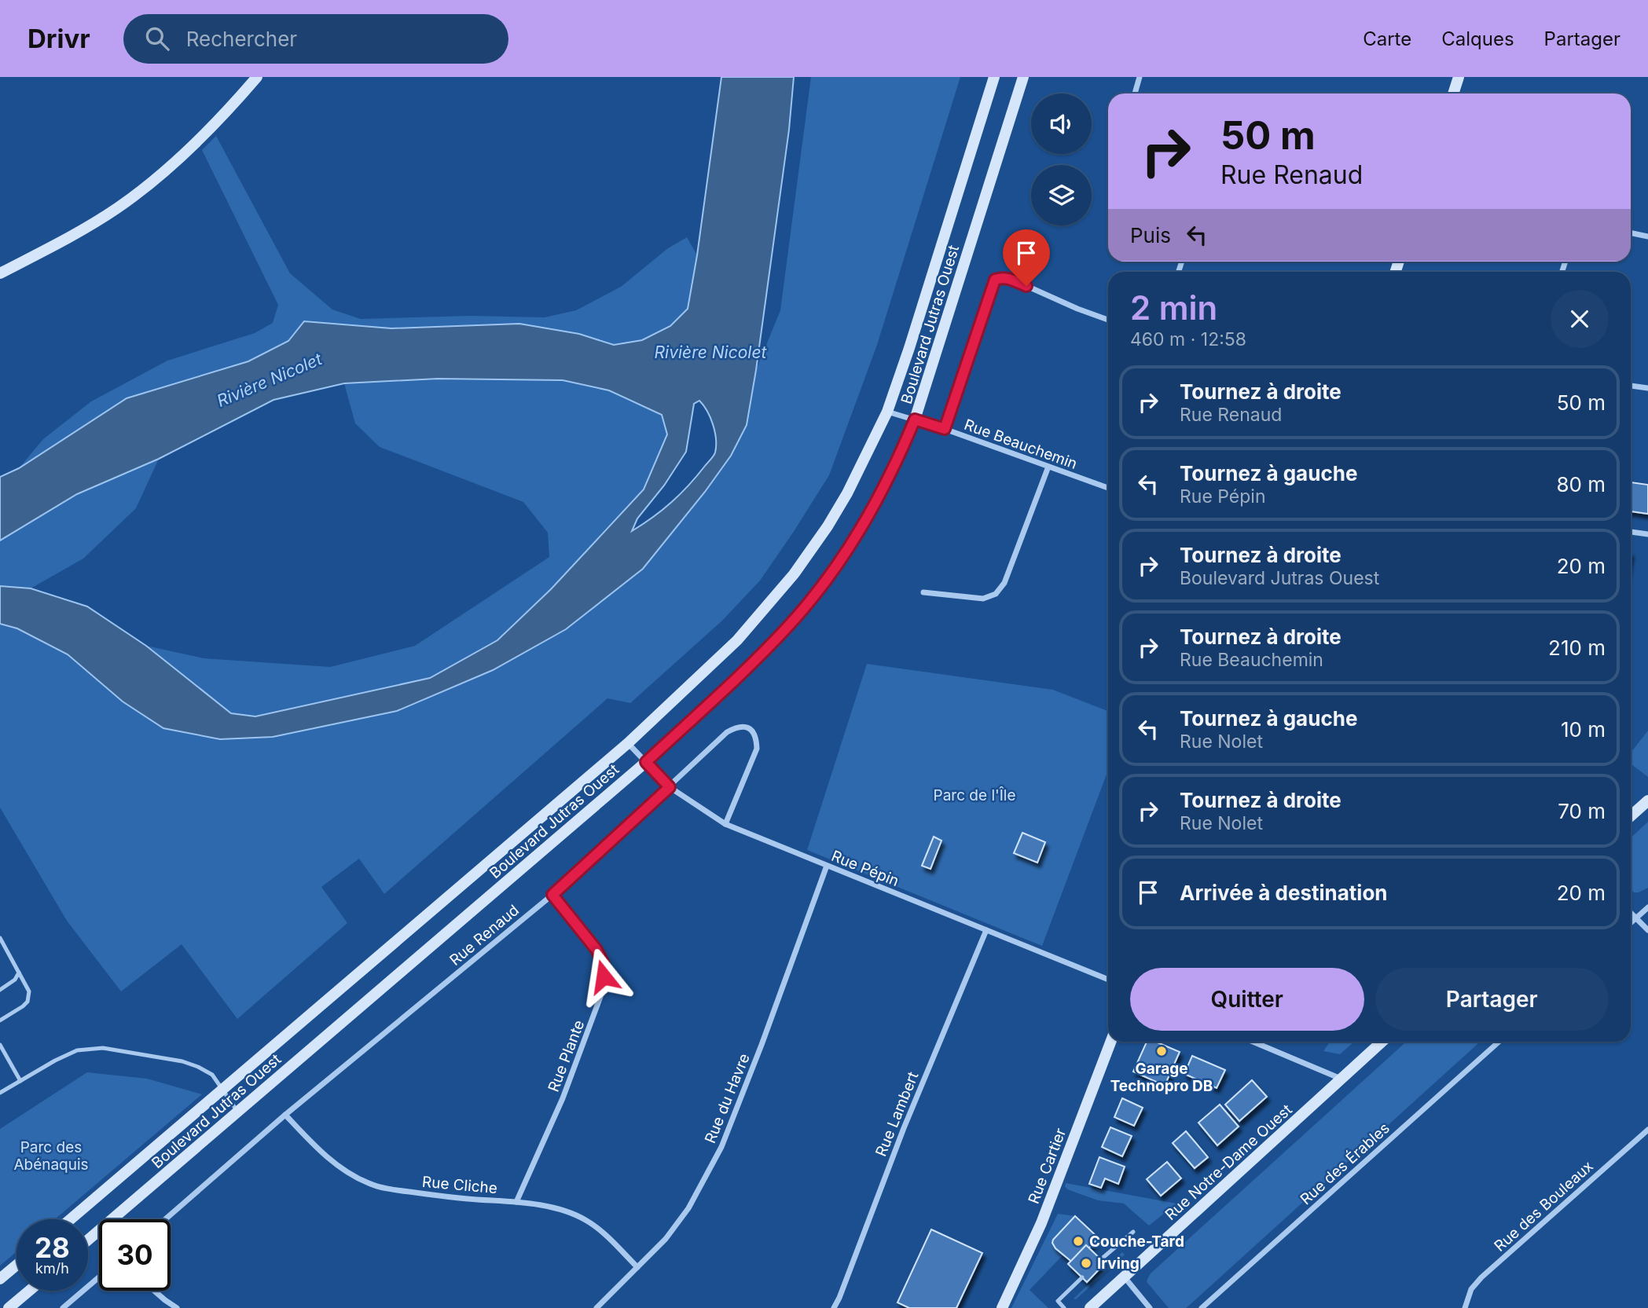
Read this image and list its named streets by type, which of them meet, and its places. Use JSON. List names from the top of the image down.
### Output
{
  "streets": {
    "main road": ["Boulevard Jutras Ouest", "Rue Notre-Dame Ouest", "Rue Cartier"],
    "street": [
      "Rue Beauchemin",
      "Rue Pépin",
      "Rue Renaud",
      "Rue Plante",
      "Rue du Havre",
      "Rue Lambert",
      "Rue des Érables",
      "Rue Cliche",
      "Rue des Bouleaux"
    ]
  },
  "crossings": [
    ["Boulevard Jutras Ouest", "Rue Beauchemin"],
    ["Boulevard Jutras Ouest", "Rue Pépin"],
    ["Rue Pépin", "Rue Renaud"],
    ["Rue Pépin", "Rue du Havre"],
    ["Rue Pépin", "Rue Lambert"],
    ["Rue Renaud", "Rue Plante"],
    ["Rue Renaud", "Rue Cliche"],
    ["Rue Plante", "Rue Cliche"],
    ["Rue du Havre", "Rue Cliche"]
  ],
  "water": ["Rivière Nicolet"],
  "parks": ["Parc de l'Île", "Parc des Abénaquis"],
  "places": ["Garage Technopro DB", "Couche-Tard", "Irving"],
  "page": {
    "header": "Drivr",
    "search": "Rechercher",
    "nav": ["Carte", "Calques", "Partager"],
    "turn": ["50 m", "Rue Renaud"],
    "then": "Puis",
    "heading": ["2 min", "460 m · 12:58"],
    "list": [
      {
        "name": "Tournez à droite",
        "note": "Rue Renaud",
        "value": "50 m"
      },
      {
        "name": "Tournez à gauche",
        "note": "Rue Pépin",
        "value": "80 m"
      },
      {
        "name": "Tournez à droite",
        "note": "Boulevard Jutras Ouest",
        "value": "20 m"
      },
      {
        "name": "Tournez à droite",
        "note": "Rue Beauchemin",
        "value": "210 m"
      },
      {
        "name": "Tournez à gauche",
        "note": "Rue Nolet",
        "value": "10 m"
      },
      {
        "name": "Tournez à droite",
        "note": "Rue Nolet",
        "value": "70 m"
      },
      {
        "name": "Arrivée à destination",
        "value": "20 m"
      }
    ],
    "buttons": ["Quitter", "Partager"],
    "speed": "28 km/h",
    "limit": "30"
  }
}
